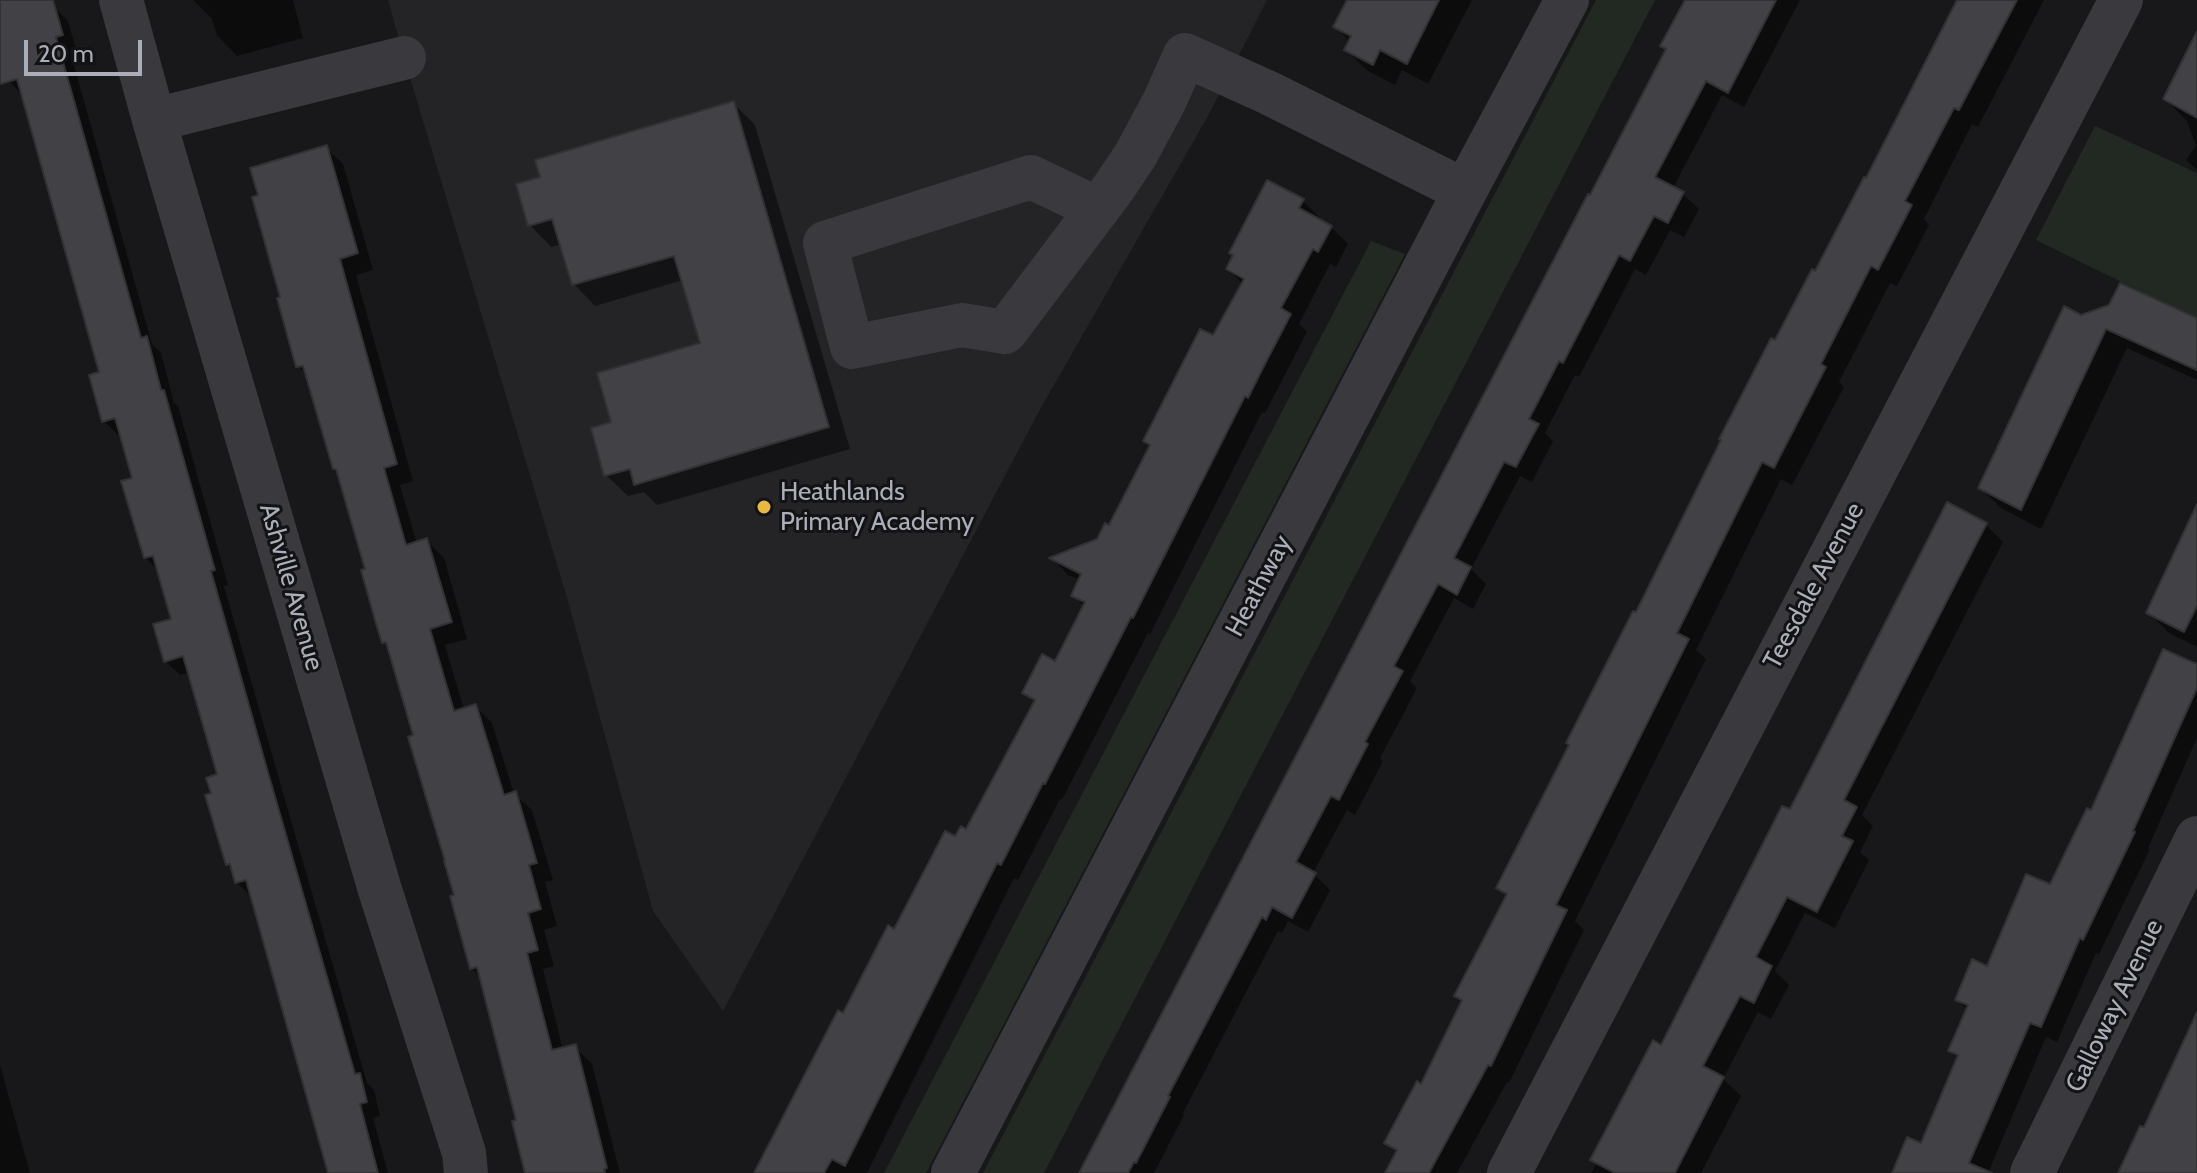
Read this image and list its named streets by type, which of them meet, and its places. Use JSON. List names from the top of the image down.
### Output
{
  "streets": {
    "street": [
      "Heathway",
      "Teesdale Avenue",
      "Ashville Avenue",
      "Galloway Avenue"
    ]
  },
  "places": ["Heathlands Primary Academy"],
  "scale_bar": "20 m"
}
